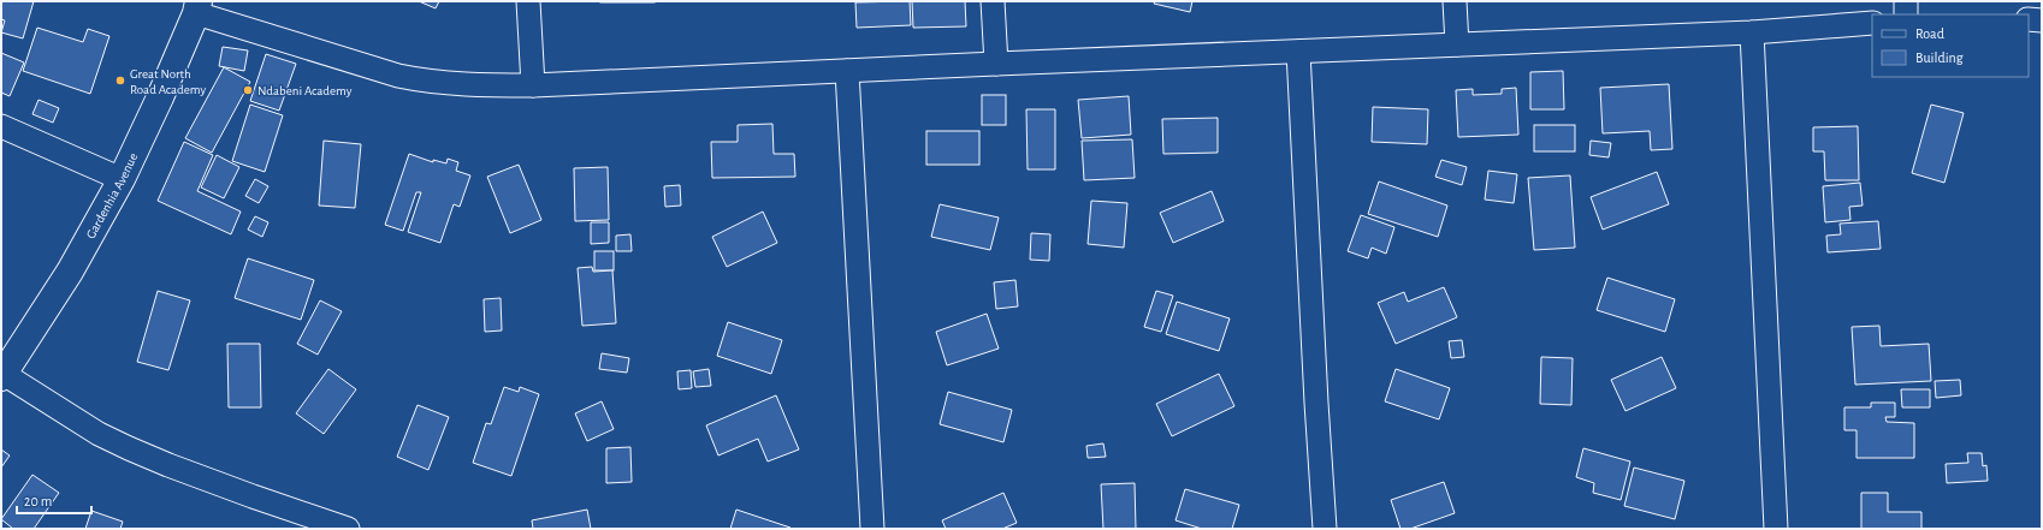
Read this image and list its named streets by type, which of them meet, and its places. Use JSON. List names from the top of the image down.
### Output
{
  "streets": {
    "main road": ["Gardenhia Avenue"]
  },
  "places": ["Great North Road Academy", "Ndabeni Academy"],
  "legend": ["Road", "Building"],
  "scale_bar": "20 m"
}
